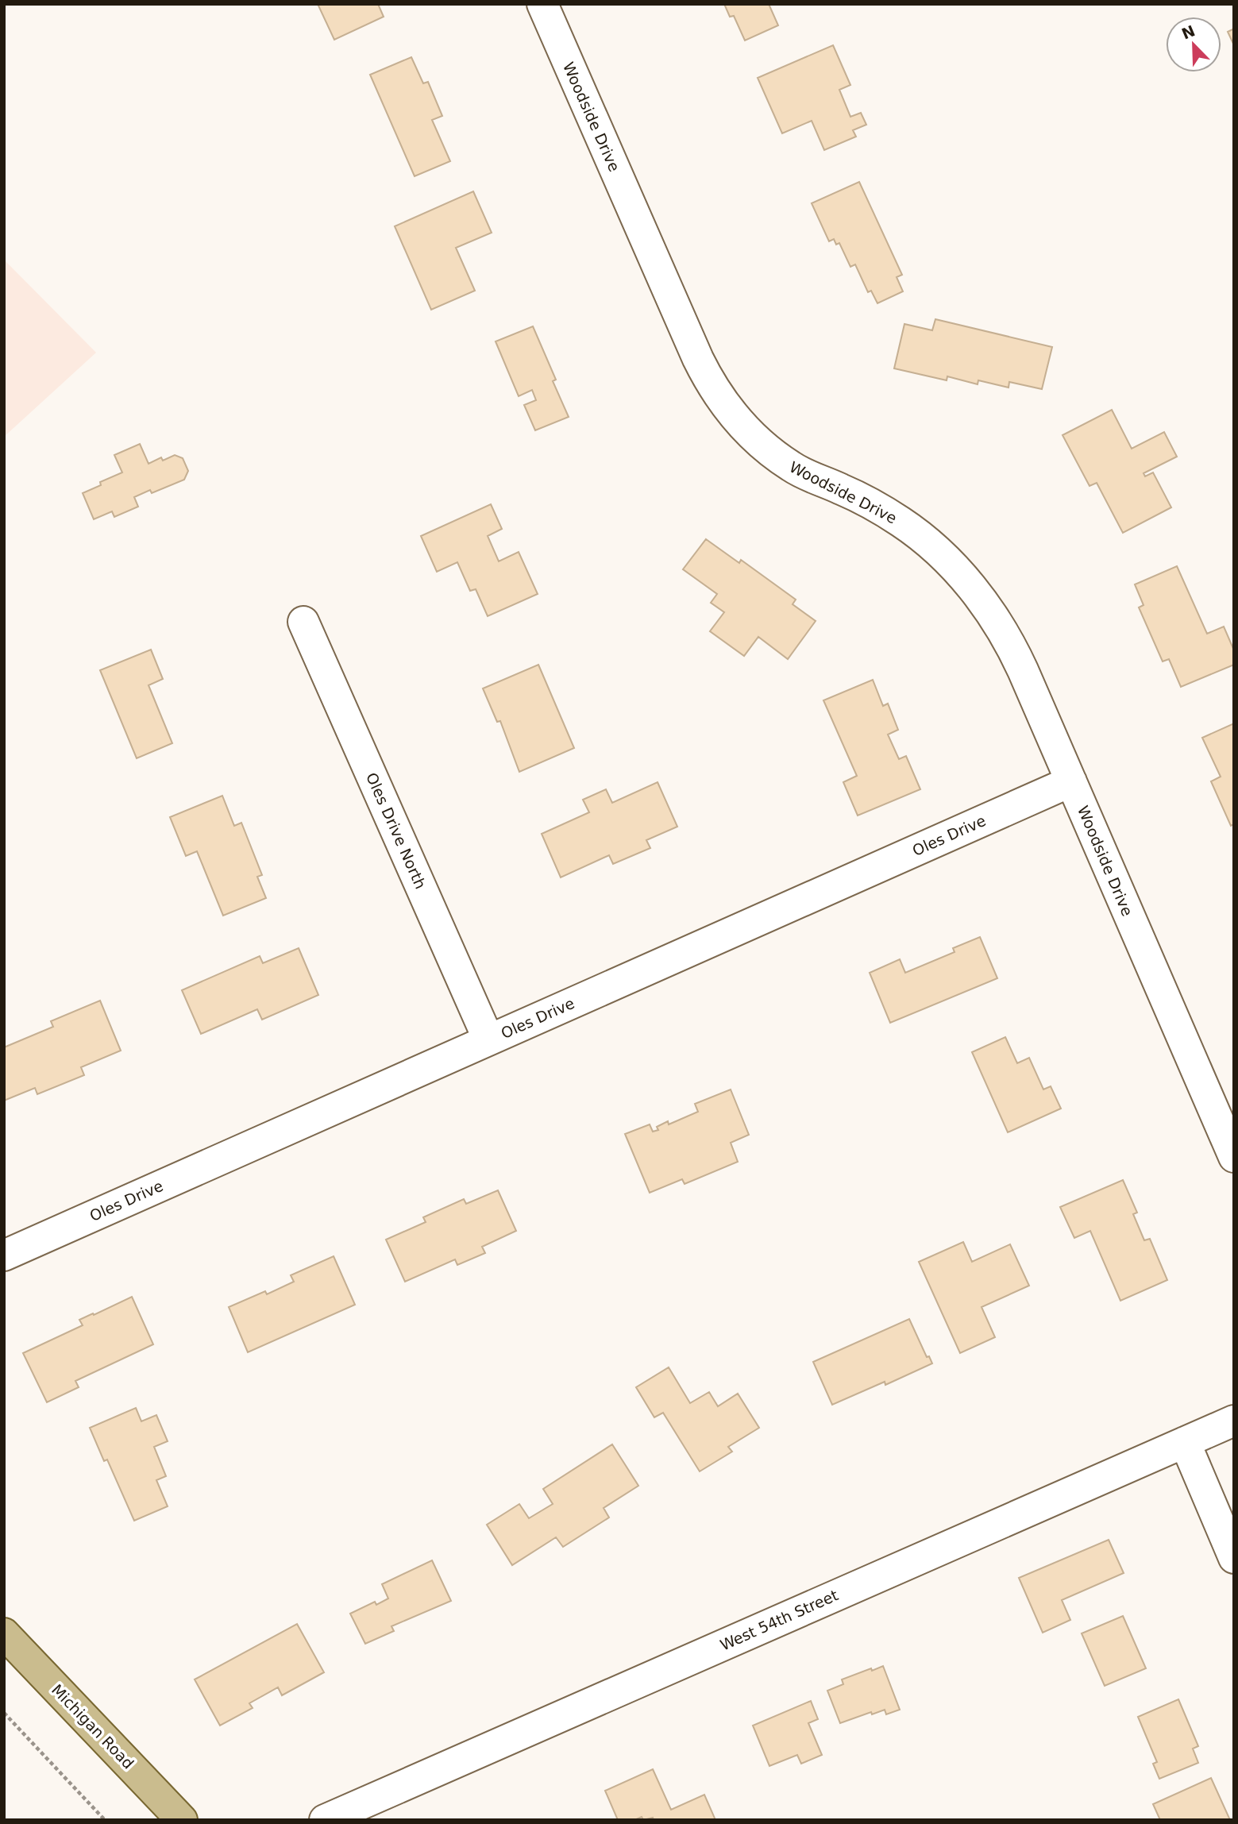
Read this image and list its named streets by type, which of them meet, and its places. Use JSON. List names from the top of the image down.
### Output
{
  "streets": {
    "main road": ["Michigan Road"],
    "street": [
      "Woodside Drive",
      "Oles Drive North",
      "Oles Drive",
      "West 54th Street"
    ]
  },
  "crossings": [
    ["Woodside Drive", "Oles Drive"],
    ["Oles Drive North", "Oles Drive"]
  ],
  "north": "top left"
}
